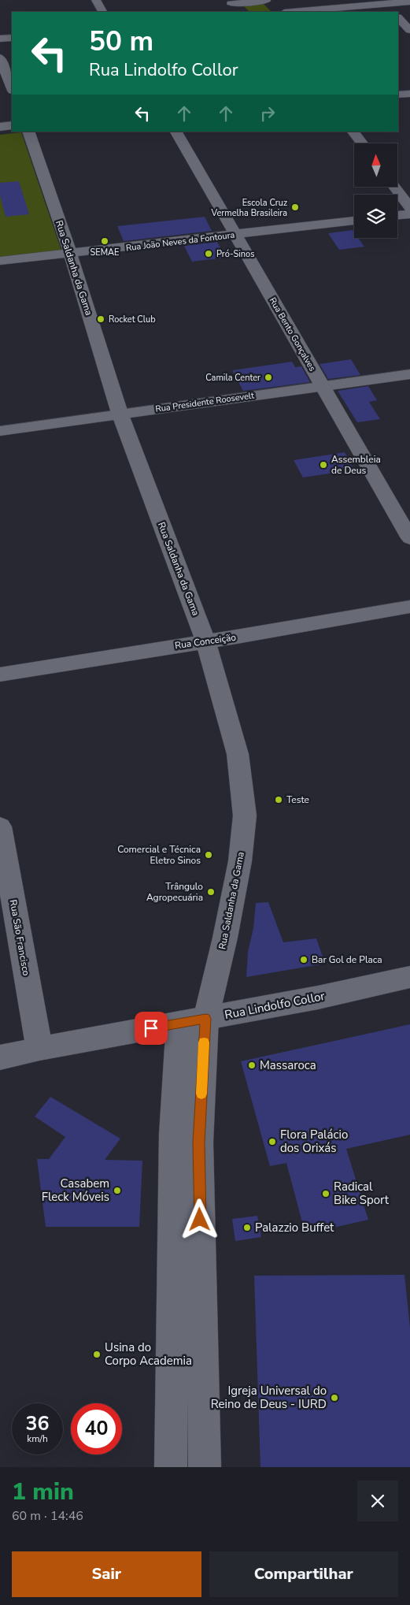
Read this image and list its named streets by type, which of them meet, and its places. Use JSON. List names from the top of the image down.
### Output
{
  "streets": {
    "street": [
      "Rua João Neves da Fontoura",
      "Rua Saldanha da Gama",
      "Rua Bento Gonçalves",
      "Rua Presidente Roosevelt",
      "Rua Conceição",
      "Rua São Francisco",
      "Rua Lindolfo Collor"
    ]
  },
  "crossings": [
    ["Rua João Neves da Fontoura", "Rua Saldanha da Gama"],
    ["Rua João Neves da Fontoura", "Rua Bento Gonçalves"],
    ["Rua Saldanha da Gama", "Rua Presidente Roosevelt"],
    ["Rua Saldanha da Gama", "Rua Conceição"],
    ["Rua Saldanha da Gama", "Rua Lindolfo Collor"],
    ["Rua Bento Gonçalves", "Rua Presidente Roosevelt"],
    ["Rua São Francisco", "Rua Lindolfo Collor"]
  ],
  "places": [
    "Escola Cruz Vermelha Brasileira",
    "SEMAE",
    "Pró-Sinos",
    "Rocket Club",
    "Camila Center",
    "Assembleia de Deus",
    "Teste",
    "Comercial e Técnica Eletro Sinos",
    "Trângulo Agropecuária",
    "Bar Gol de Placa",
    "Massaroca",
    "Flora Palácio dos Orixás",
    "Casabem Fleck Móveis",
    "Radical Bike Sport",
    "Palazzio Buffet",
    "Usina do Corpo Academia",
    "Igreja Universal do Reino de Deus - IURD"
  ],
  "north": "top",
  "page": {
    "turn": ["50 m", "Rua Lindolfo Collor"],
    "speed": "36 km/h",
    "limit": "40",
    "heading": ["1 min", "60 m · 14:46"],
    "buttons": ["Sair", "Compartilhar"]
  }
}
